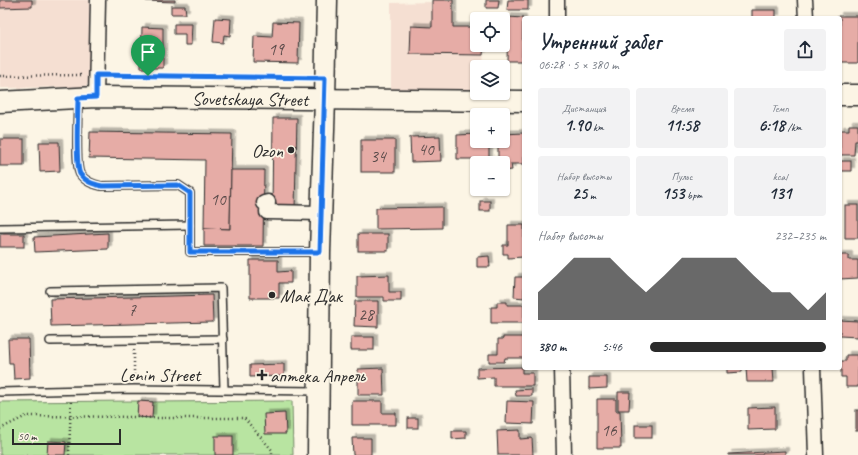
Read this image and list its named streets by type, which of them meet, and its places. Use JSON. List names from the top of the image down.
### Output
{
  "streets": {
    "street": ["Sovetskaya Street"],
    "lane": ["Lenin Street"]
  },
  "places": {
    "other": ["Ozon", "Мак Дак"],
    "health": ["аптека Апрель"]
  },
  "house_numbers": [
    "19",
    "40",
    "34",
    "10",
    "7",
    "28",
    "16"
  ],
  "scale_bar": "50 m",
  "page": {
    "map_buttons": ["+", "−"],
    "heading": ["Утренний забег", "06:28 · 5 × 380 m"],
    "stats": [
      ["Дистанция", "1.90 km"],
      ["Время", "11:58"],
      ["Темп", "6:18 /km"],
      ["Набор высоты", "25 m"],
      ["Пульс", "153 bpm"],
      ["kcal", "131"]
    ],
    "chart": ["Набор высоты", "232–235 m"],
    "list": [
      {
        "name": "380 m",
        "note": "5:46"
      }
    ],
    "scale": "50 m"
  }
}
